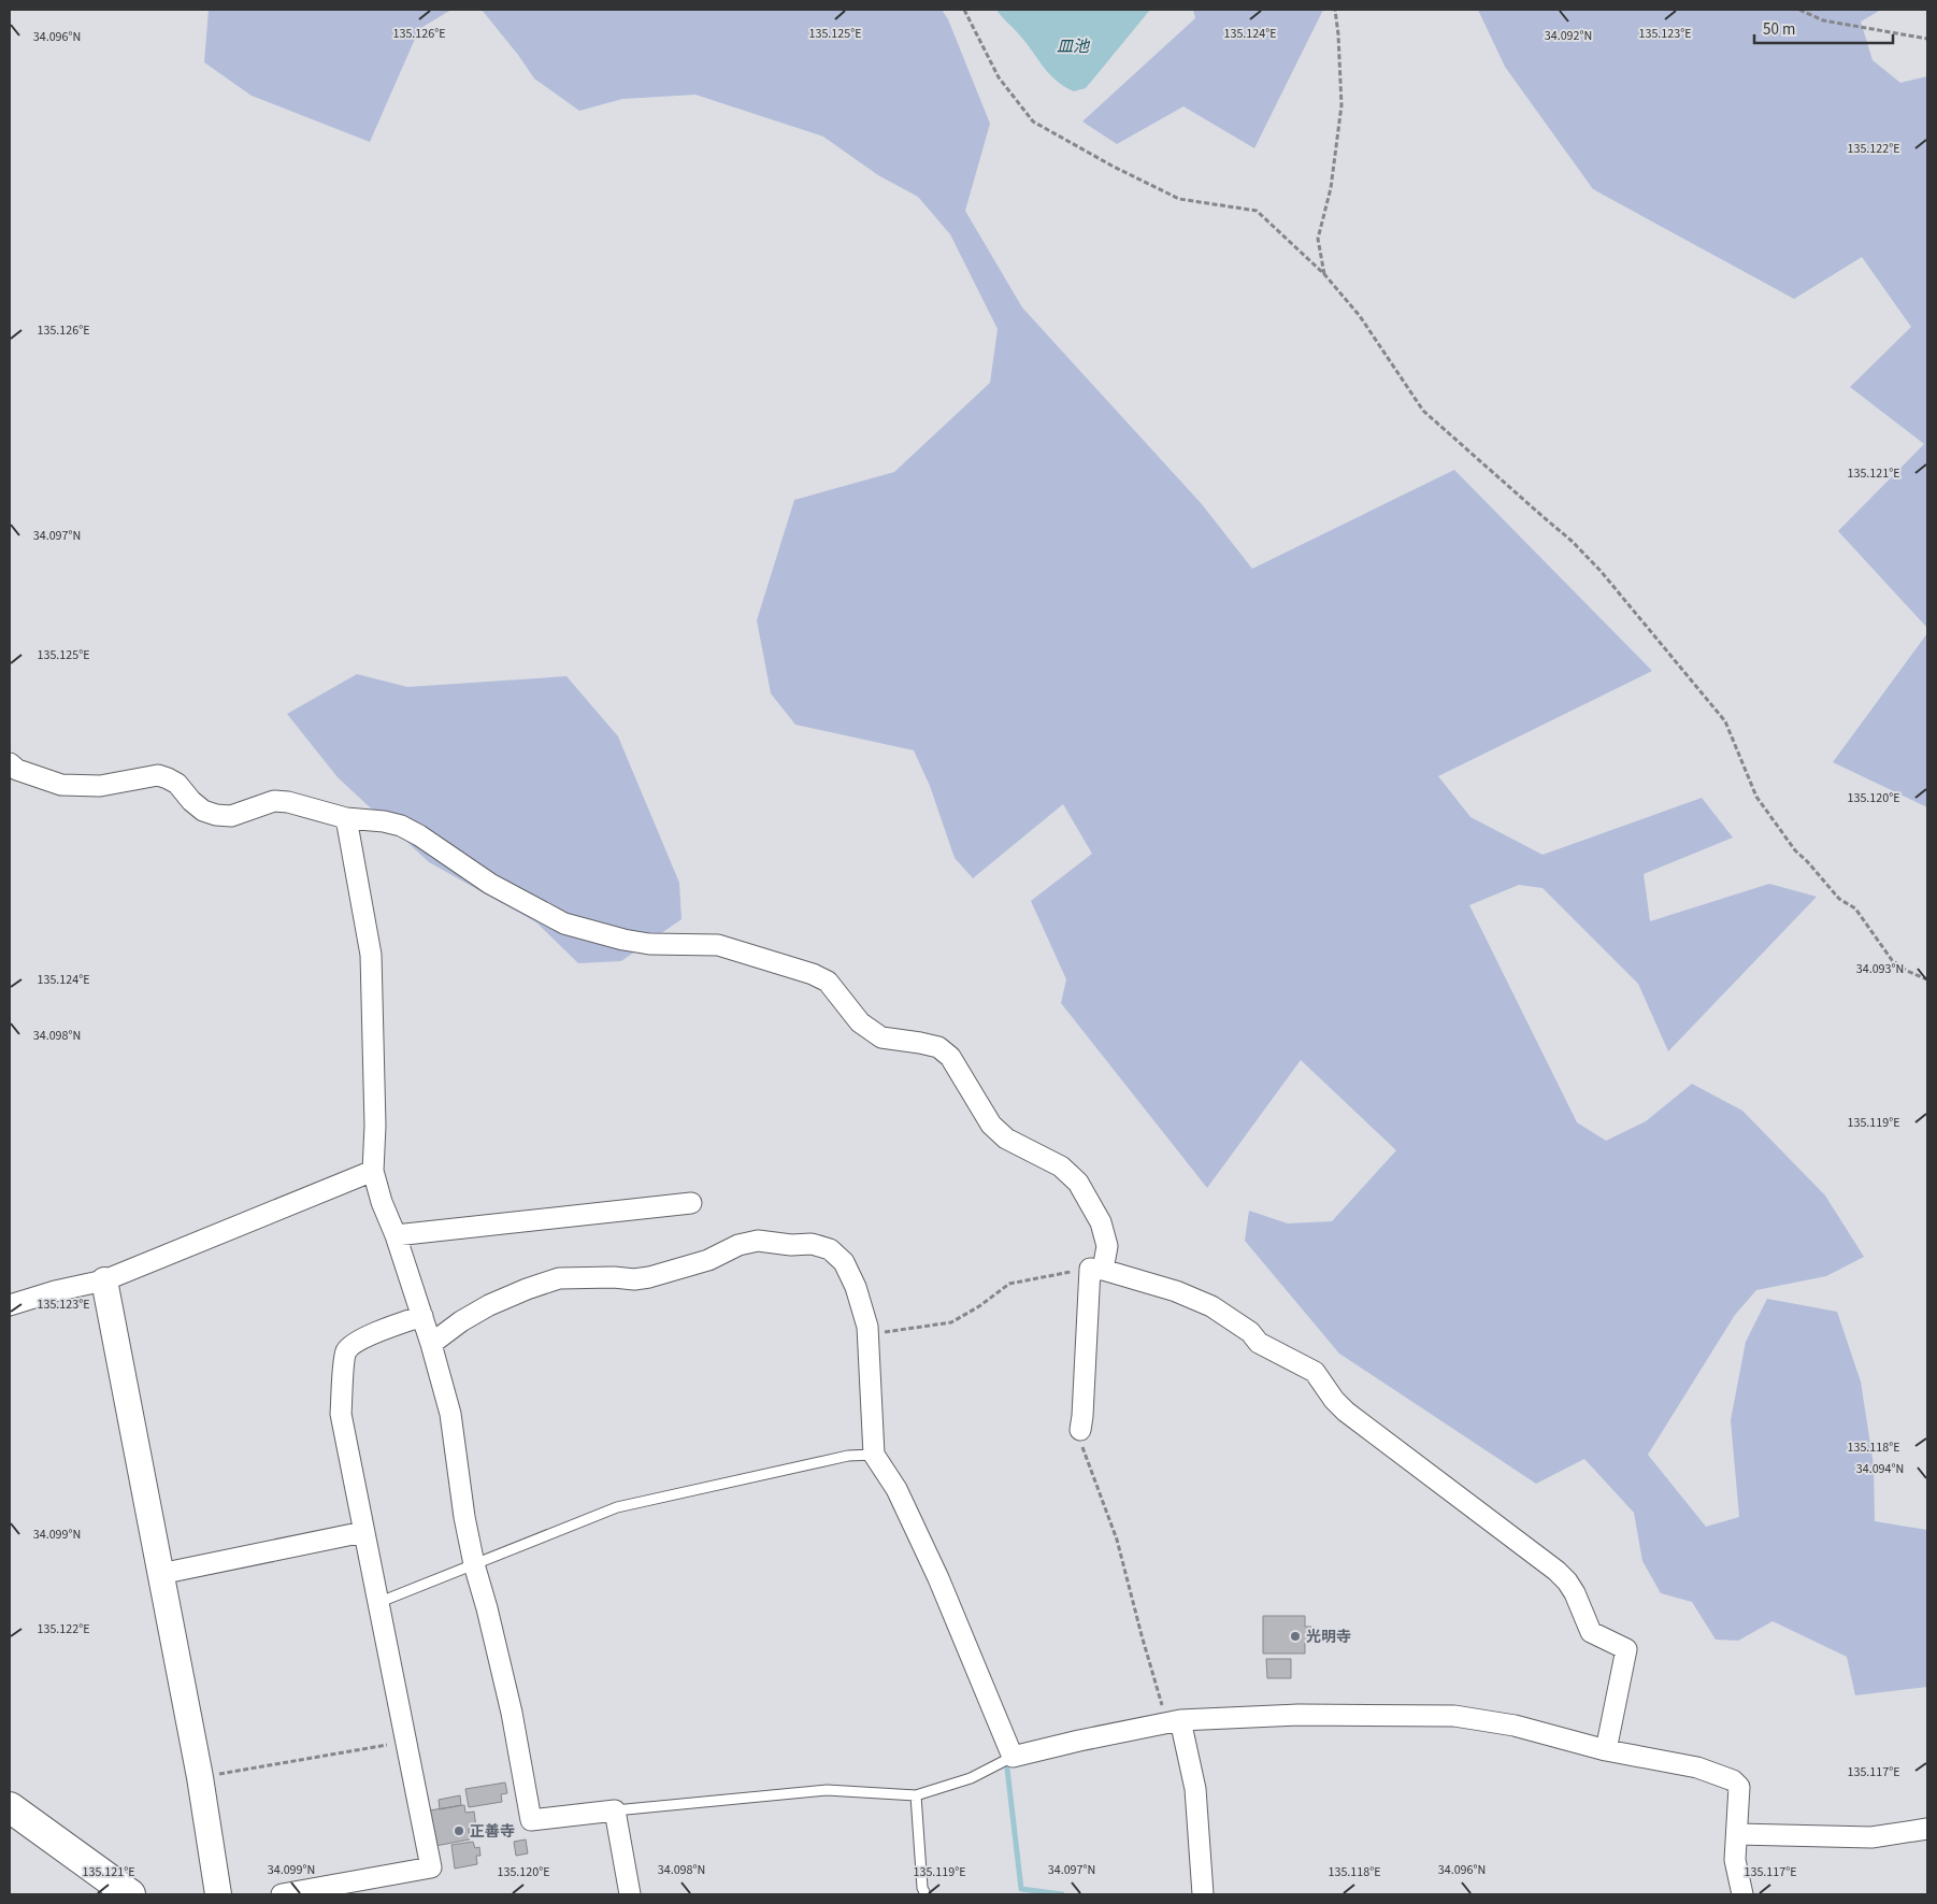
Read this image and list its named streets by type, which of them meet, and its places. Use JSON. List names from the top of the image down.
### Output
{
  "water": ["皿池"],
  "places": ["光明寺", "正善寺"],
  "scale_bar": "50 m",
  "coordinates": [
    "135.126°E",
    "135.125°E",
    "135.123°E",
    "135.124°E",
    "34.092°N",
    "34.096°N",
    "135.122°E",
    "135.121°E",
    "34.097°N",
    "135.120°E",
    "34.093°N",
    "34.098°N",
    "135.119°E",
    "135.118°E",
    "34.094°N",
    "34.099°N",
    "135.117°E"
  ]
}
